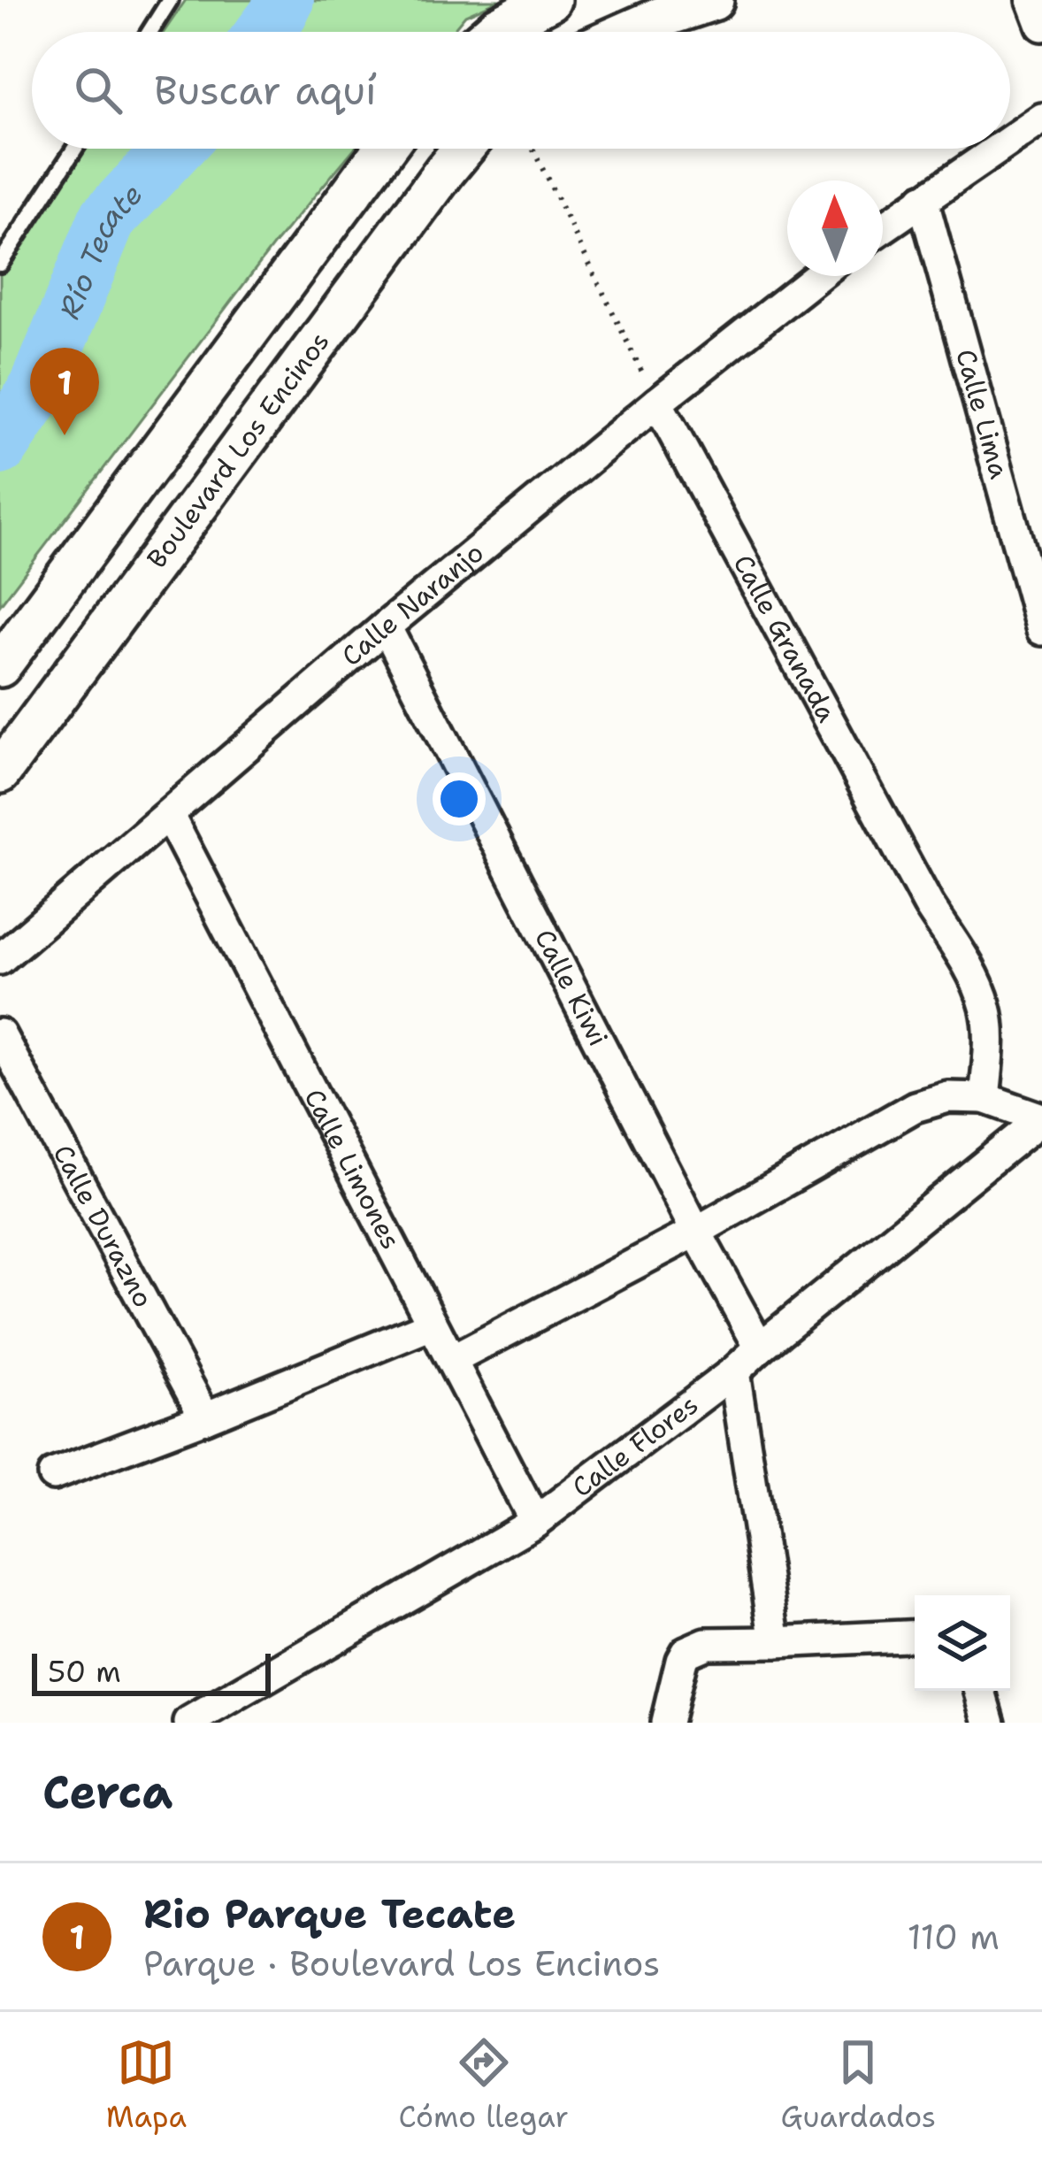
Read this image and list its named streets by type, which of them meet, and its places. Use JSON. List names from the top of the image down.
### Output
{
  "streets": {
    "main road": ["Boulevard Los Encinos"],
    "street": [
      "Calle Lima",
      "Calle Naranjo",
      "Calle Granada",
      "Calle Kiwi",
      "Calle Limones",
      "Calle Durazno",
      "Calle Flores"
    ]
  },
  "crossings": [
    ["Calle Naranjo", "Calle Granada"],
    ["Calle Naranjo", "Calle Kiwi"],
    ["Calle Naranjo", "Calle Limones"],
    ["Calle Kiwi", "Calle Flores"],
    ["Calle Limones", "Calle Flores"]
  ],
  "water": ["Río Tecate"],
  "scale_bar": "50 m",
  "north": "top",
  "page": {
    "search": "Buscar aquí",
    "pins": "1",
    "scale": "50 m",
    "heading": "Cerca",
    "list": [
      {
        "mark": "1",
        "name": "Rio Parque Tecate",
        "note": "Parque · Boulevard Los Encinos",
        "value": "110 m"
      }
    ],
    "nav": ["Mapa", "Cómo llegar", "Guardados"]
  }
}
